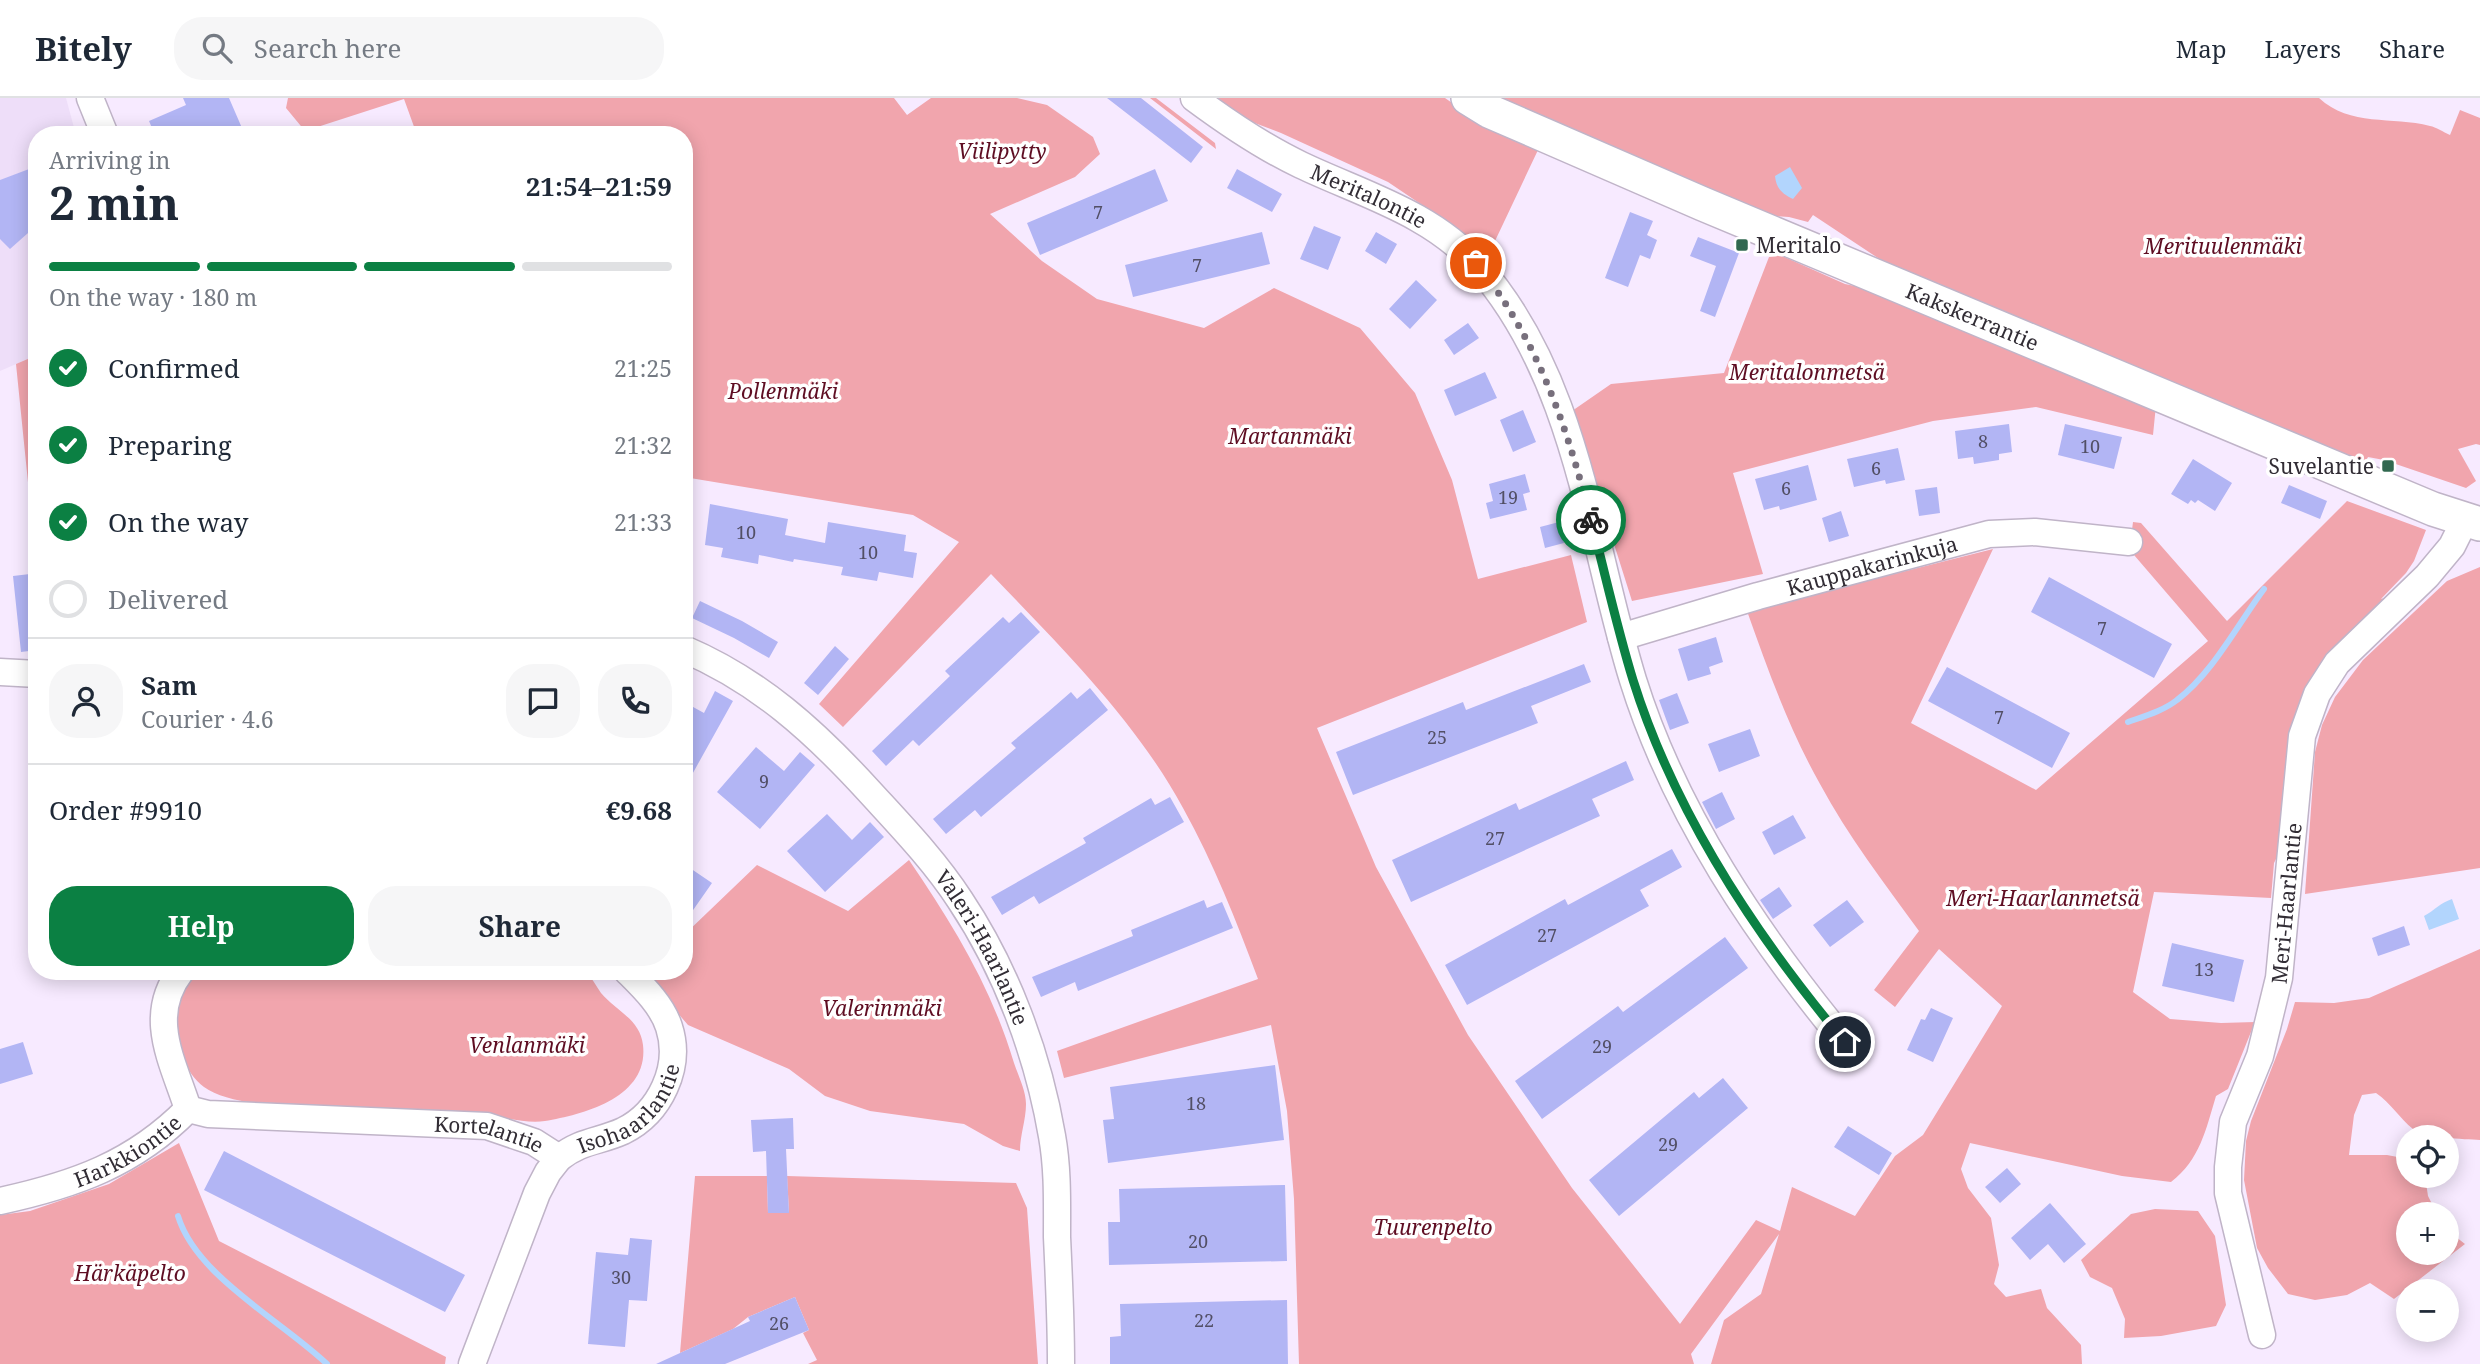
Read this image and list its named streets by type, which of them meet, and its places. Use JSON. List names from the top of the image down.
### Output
{
  "streets": {
    "street": [
      "Meritalontie",
      "Kakskerrantie",
      "Kauppakarinkuja",
      "Meri-Haarlantie",
      "Valeri-Haarlantie",
      "Isohaarlantie",
      "Kortelantie",
      "Harkkiontie"
    ]
  },
  "crossings": [
    ["Meritalontie", "Kauppakarinkuja"],
    ["Kakskerrantie", "Meri-Haarlantie"],
    ["Isohaarlantie", "Kortelantie"],
    ["Kortelantie", "Harkkiontie"]
  ],
  "parks": [
    "Viilipytty",
    "Merituulenmäki",
    "Meritalonmetsä",
    "Pollenmäki",
    "Martanmäki",
    "Meri-Haarlanmetsä",
    "Valerinmäki",
    "Venlanmäki",
    "Tuurenpelto",
    "Härkäpelto"
  ],
  "places": {
    "transit": ["Meritalo", "Suvelantie"]
  },
  "house_numbers": [
    "7",
    "7",
    "8",
    "10",
    "6",
    "6",
    "19",
    "10",
    "10",
    "7",
    "7",
    "25",
    "9",
    "27",
    "27",
    "13",
    "29",
    "18",
    "29",
    "20",
    "30",
    "22",
    "26"
  ],
  "page": {
    "header": "Bitely",
    "search": "Search here",
    "nav": ["Map", "Layers", "Share"],
    "heading": ["2 min", "Arriving in", "21:54–21:59"],
    "panel": [
      "Sam",
      "Courier · 4.6",
      "Order #9910",
      "€9.68"
    ],
    "bar": "On the way · 180 m",
    "list": [
      ["Confirmed", "21:25"],
      ["Preparing", "21:32"],
      ["On the way", "21:33"],
      "Delivered"
    ],
    "buttons": ["Help", "Share"],
    "map_buttons": ["+", "−"]
  }
}
